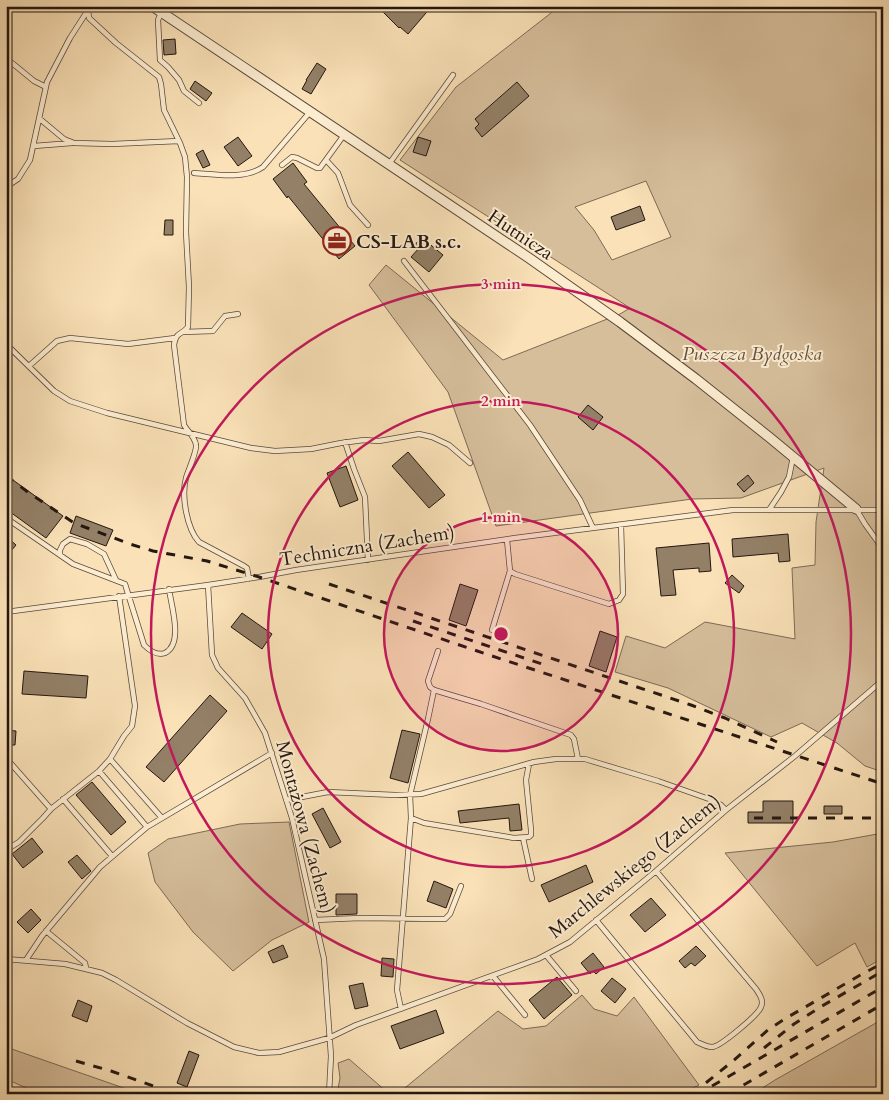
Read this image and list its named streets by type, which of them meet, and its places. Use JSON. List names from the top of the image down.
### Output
{
  "streets": {
    "street": ["Hutnicza"],
    "lane": ["Techniczna (Zachem)", "Montażowa (Zachem)", "Marchlewskiego (Zachem)"]
  },
  "crossings": [
    ["Hutnicza", "Techniczna (Zachem)"],
    ["Techniczna (Zachem)", "Montażowa (Zachem)"],
    ["Montażowa (Zachem)", "Marchlewskiego (Zachem)"]
  ],
  "parks": ["Puszcza Bydgoska"],
  "places": {
    "office": ["CS-LAB s.c."]
  },
  "rings": ["3 min", "2 min", "1 min"]
}
